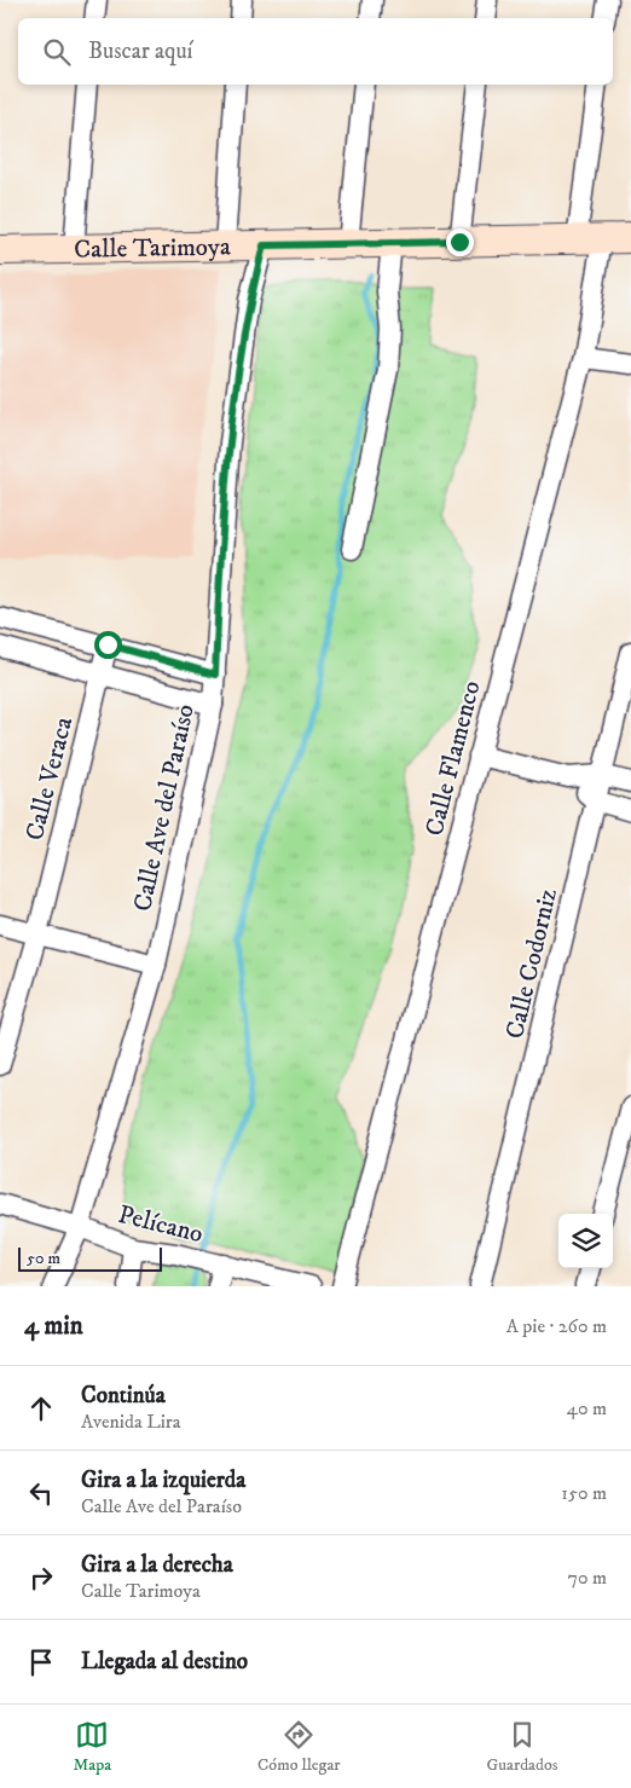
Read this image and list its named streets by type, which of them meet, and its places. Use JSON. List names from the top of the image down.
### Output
{
  "streets": {
    "street": [
      "Calle Tarimoya",
      "Calle Flamenco",
      "Calle Veraca",
      "Calle Ave del Paraíso",
      "Calle Codorniz",
      "Pelícano"
    ]
  },
  "crossings": [
    ["Calle Tarimoya", "Calle Flamenco"],
    ["Calle Tarimoya", "Calle Ave del Paraíso"],
    ["Calle Ave del Paraíso", "Pelícano"]
  ],
  "scale_bar": "50 m",
  "page": {
    "search": "Buscar aquí",
    "scale": "50 m",
    "heading": ["4 min", "A pie · 260 m"],
    "list": [
      ["Continúa", "Avenida Lira", "40 m"],
      ["Gira a la izquierda", "Calle Ave del Paraíso", "150 m"],
      ["Gira a la derecha", "Calle Tarimoya", "70 m"],
      "Llegada al destino"
    ],
    "nav": ["Mapa", "Cómo llegar", "Guardados"]
  }
}
